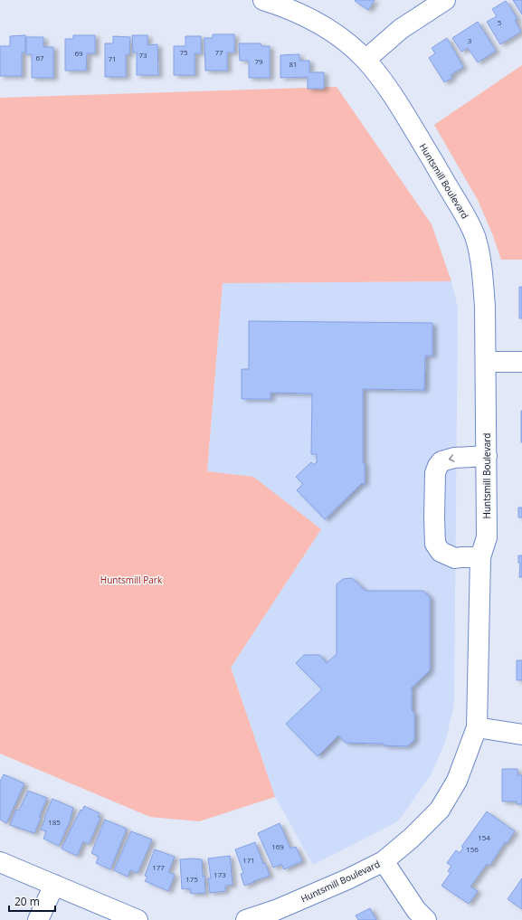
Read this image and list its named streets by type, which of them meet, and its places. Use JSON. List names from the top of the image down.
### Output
{
  "streets": {
    "street": ["Huntsmill Boulevard"]
  },
  "parks": ["Huntsmill Park"],
  "house_numbers": [
    "5",
    "3",
    "75",
    "77",
    "69",
    "73",
    "67",
    "71",
    "79",
    "81",
    "185",
    "154",
    "169",
    "156",
    "171",
    "177",
    "173",
    "175"
  ],
  "scale_bar": "20 m"
}
